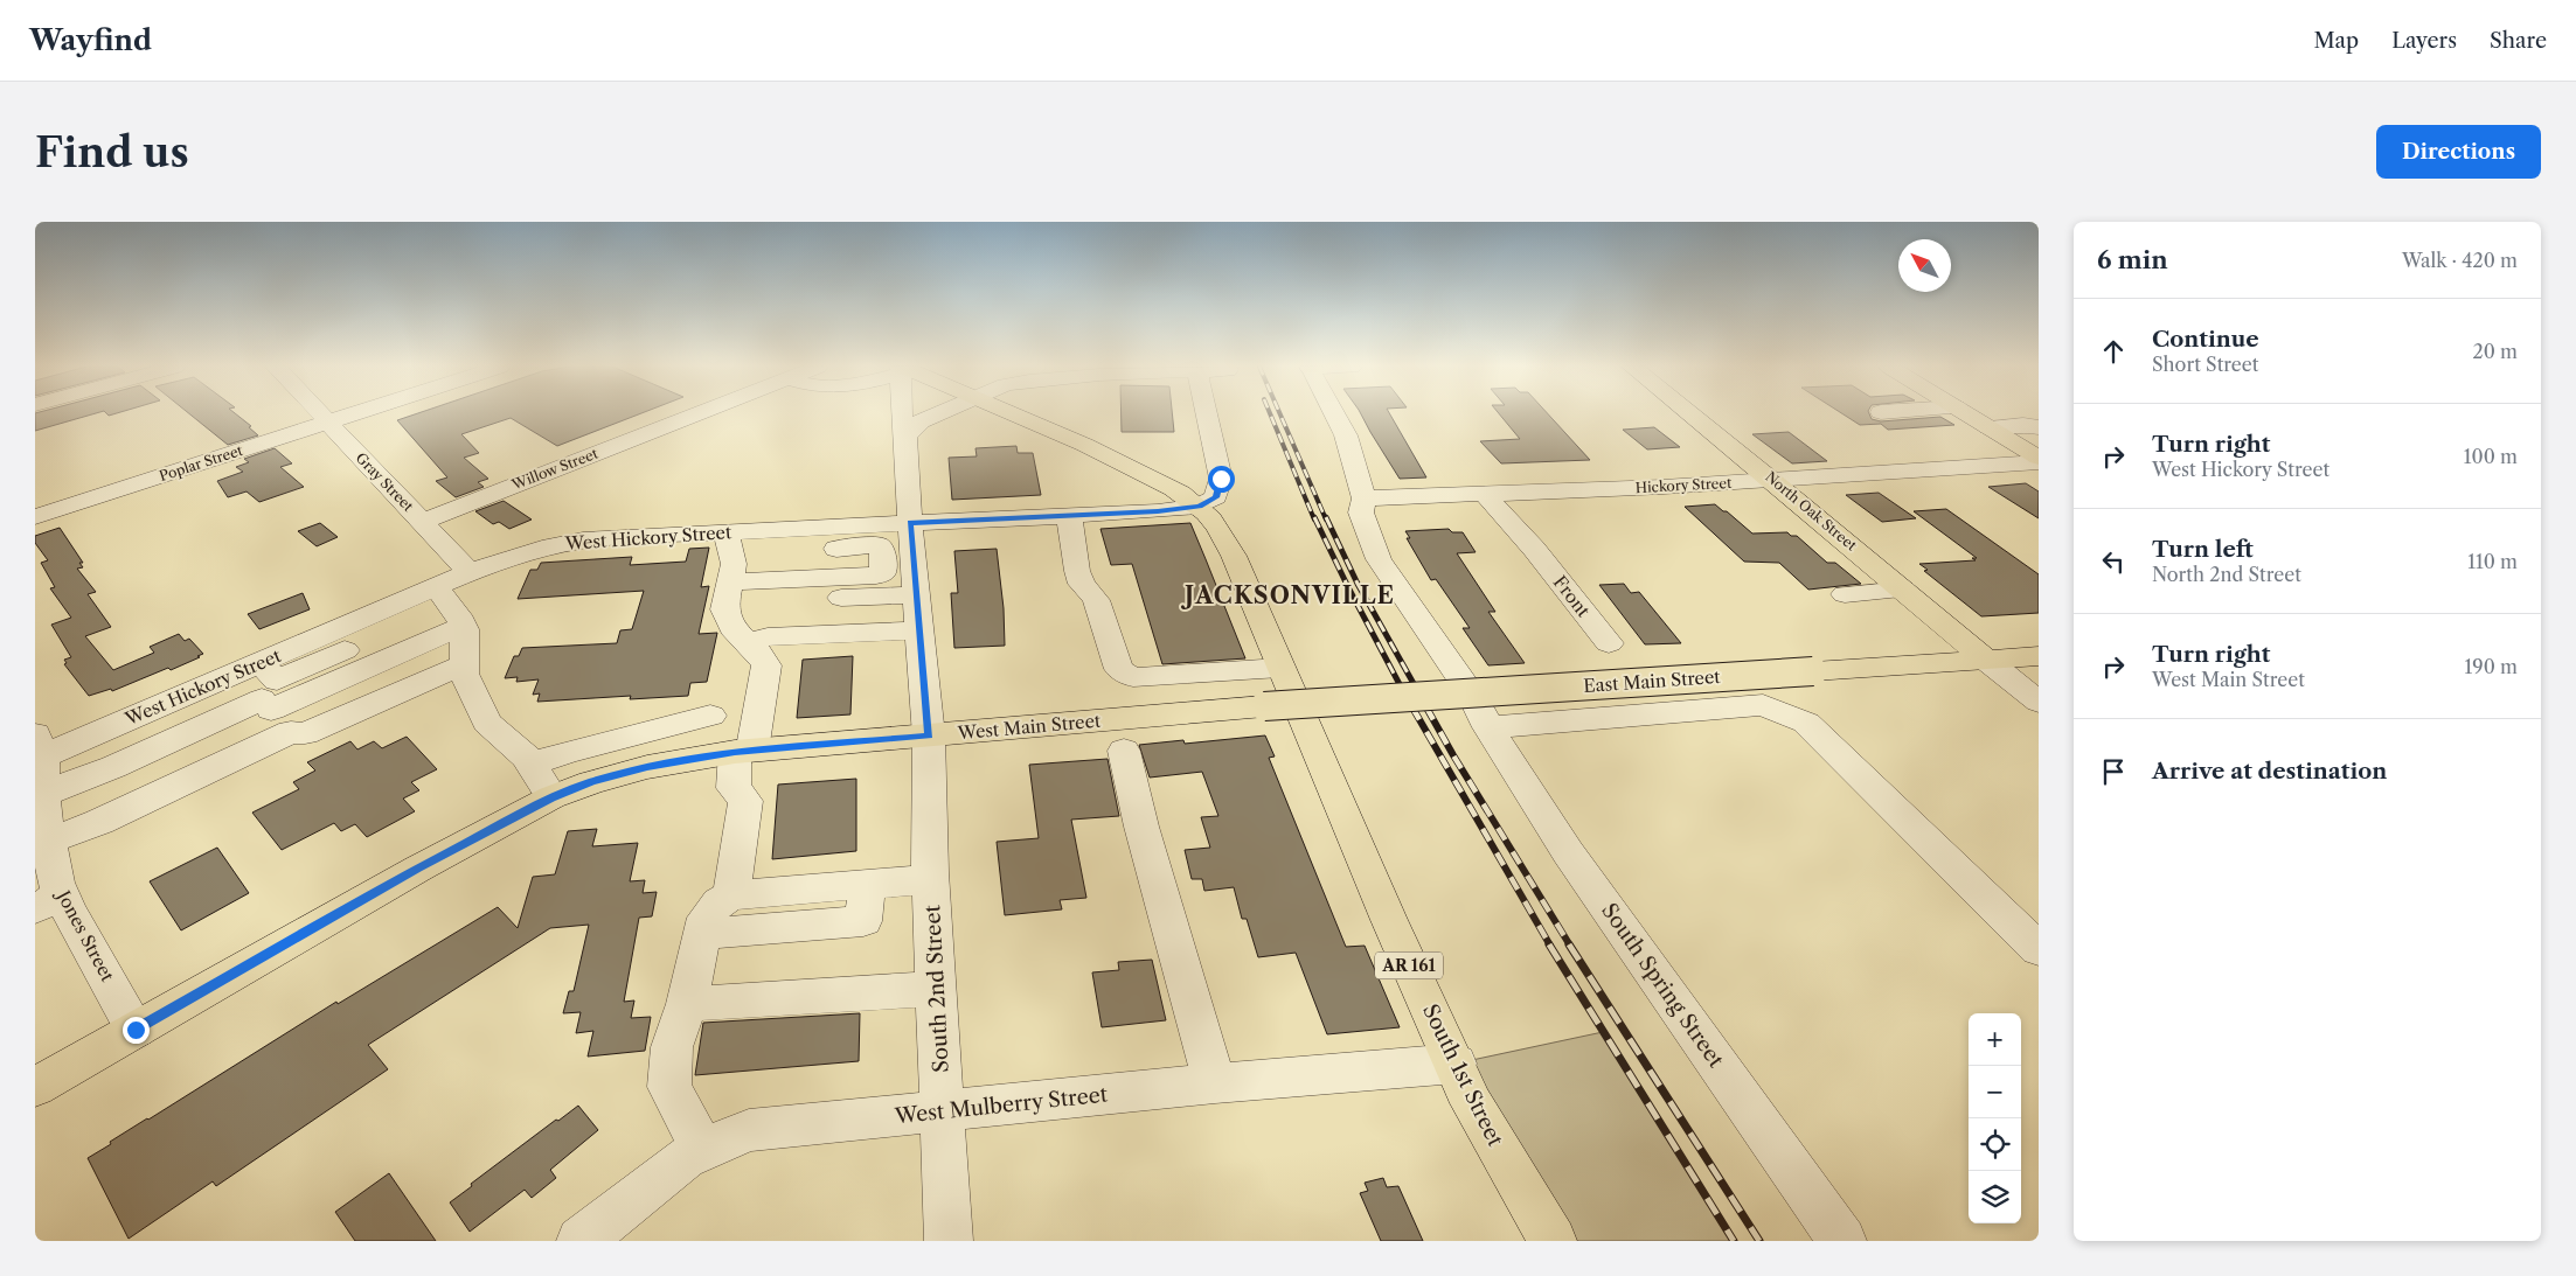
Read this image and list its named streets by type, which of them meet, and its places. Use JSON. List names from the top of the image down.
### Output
{
  "streets": {
    "main road": [
      "North Oak Street",
      "East Main Street",
      "West Main Street",
      "AR 161",
      "South 1st Street"
    ],
    "street": [
      "Poplar Street",
      "Willow Street",
      "Gray Street",
      "Hickory Street",
      "West Hickory Street",
      "Front",
      "Jones Street",
      "South Spring Street",
      "South 2nd Street",
      "West Mulberry Street"
    ]
  },
  "crossings": [
    ["Poplar Street", "Gray Street"],
    ["Willow Street", "Gray Street"],
    ["Gray Street", "West Hickory Street"],
    ["Hickory Street", "North Oak Street"],
    ["Hickory Street", "Front"],
    ["Hickory Street", "South Spring Street"],
    ["North Oak Street", "East Main Street"],
    ["West Hickory Street", "Jones Street"],
    ["West Hickory Street", "AR 161"],
    ["West Hickory Street", "South 2nd Street"],
    ["East Main Street", "West Main Street"],
    ["East Main Street", "AR 161"],
    ["East Main Street", "South 1st Street"],
    ["West Main Street", "Jones Street"],
    ["West Main Street", "AR 161"],
    ["West Main Street", "South 2nd Street"],
    ["West Main Street", "South 1st Street"],
    ["AR 161", "South 1st Street"],
    ["South 2nd Street", "West Mulberry Street"],
    ["South 1st Street", "West Mulberry Street"]
  ],
  "districts": ["JACKSONVILLE"],
  "north": "top left",
  "page": {
    "header": "Wayfind",
    "nav": ["Map", "Layers", "Share"],
    "buttons": "Directions",
    "title": "Find us",
    "heading": ["6 min", "Walk · 420 m"],
    "list": [
      ["Continue", "Short Street", "20 m"],
      ["Turn right", "West Hickory Street", "100 m"],
      ["Turn left", "North 2nd Street", "110 m"],
      ["Turn right", "West Main Street", "190 m"],
      "Arrive at destination"
    ],
    "map_buttons": ["+", "−"]
  }
}
